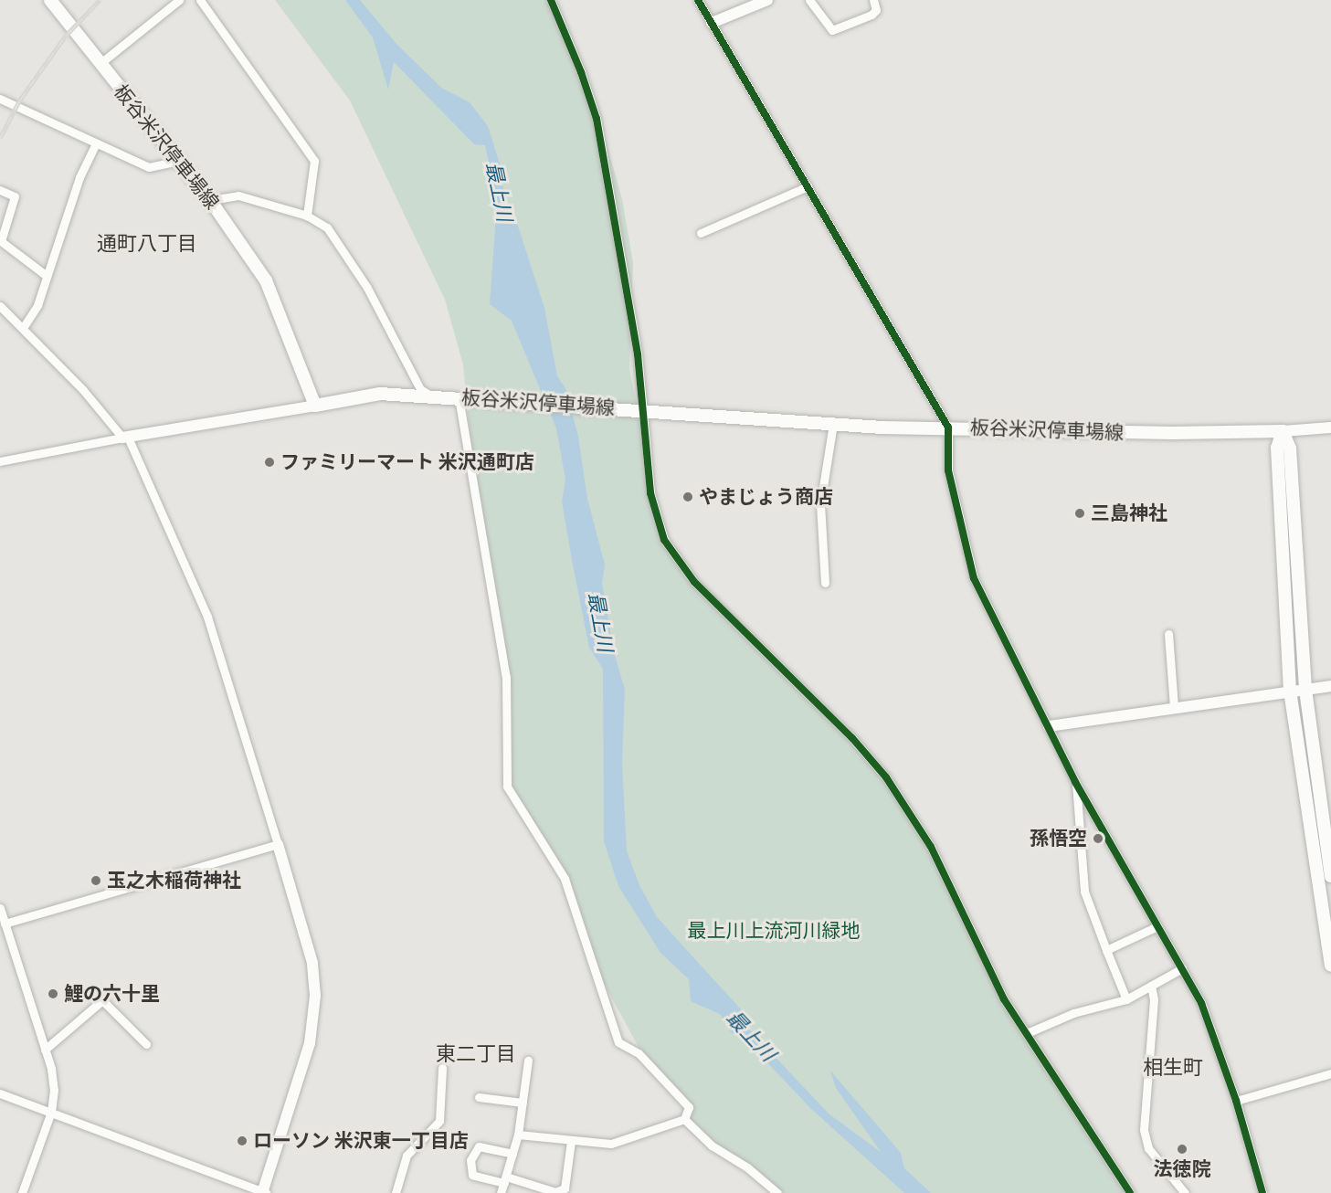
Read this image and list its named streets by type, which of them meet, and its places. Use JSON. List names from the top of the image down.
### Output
{
  "streets": {
    "main road": ["板谷米沢停車場線"]
  },
  "districts": ["通町八丁目", "東二丁目", "相生町"],
  "water": ["最上川"],
  "parks": ["最上川上流河川緑地"],
  "places": [
    "ファミリーマート 米沢通町店",
    "やまじょう商店",
    "三島神社",
    "孫悟空",
    "玉之木稲荷神社",
    "鯉の六十里",
    "ローソン 米沢東一丁目店",
    "法徳院"
  ]
}
